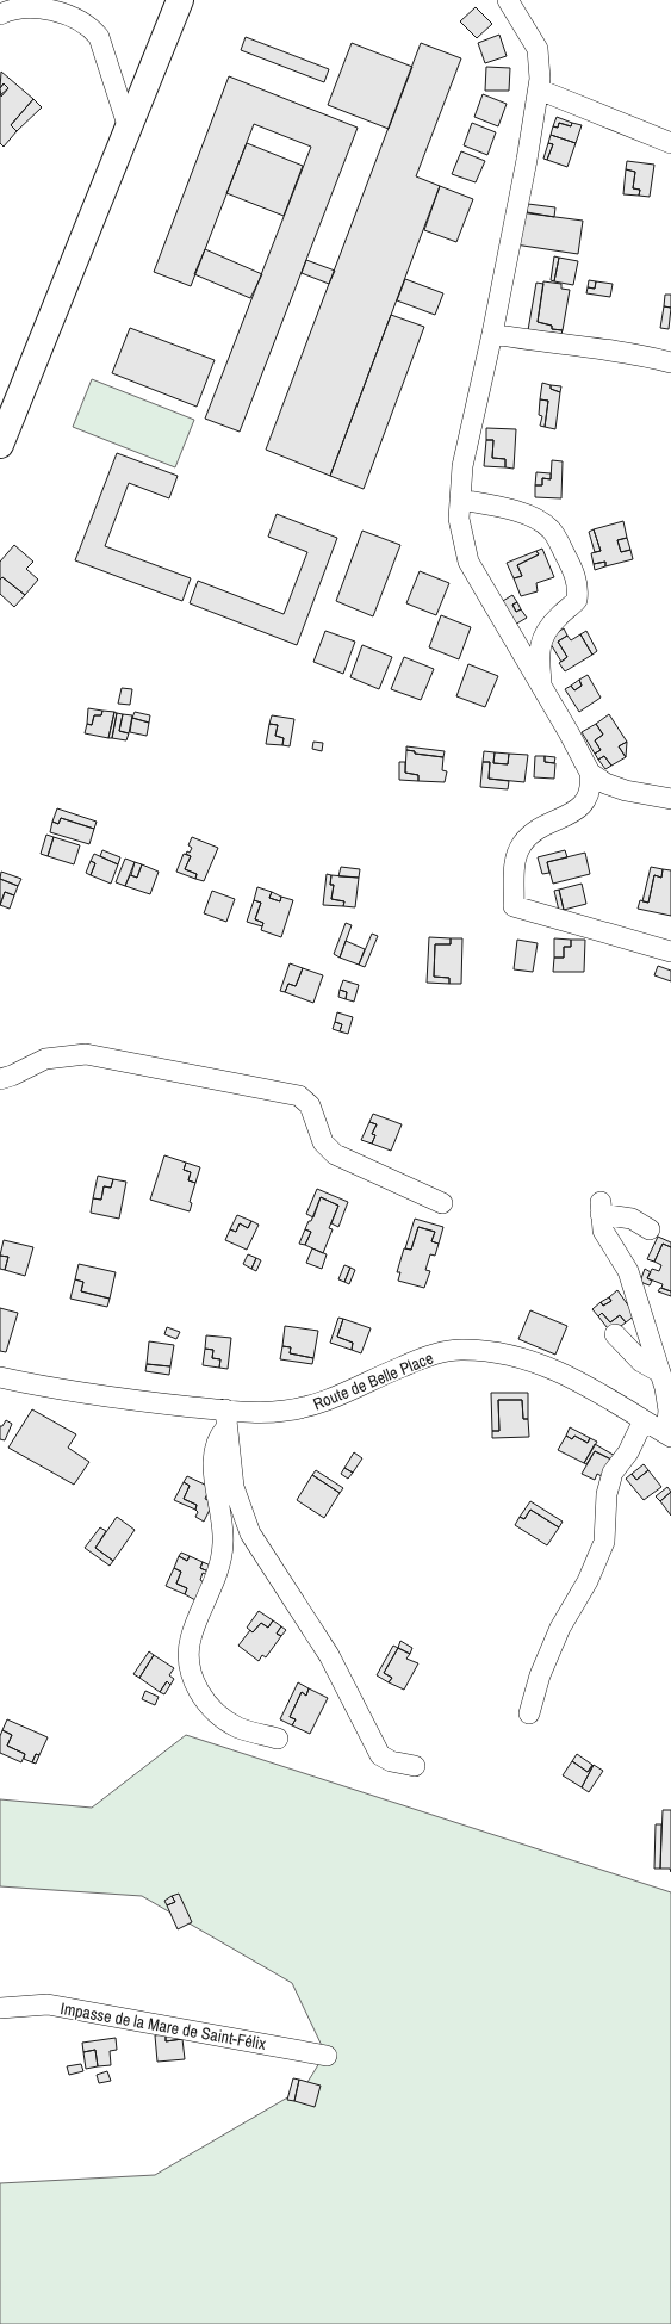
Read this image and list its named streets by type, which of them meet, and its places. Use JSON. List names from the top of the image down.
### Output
{
  "streets": {
    "street": ["Route de Belle Place", "Impasse de la Mare de Saint-Félix"]
  }
}
